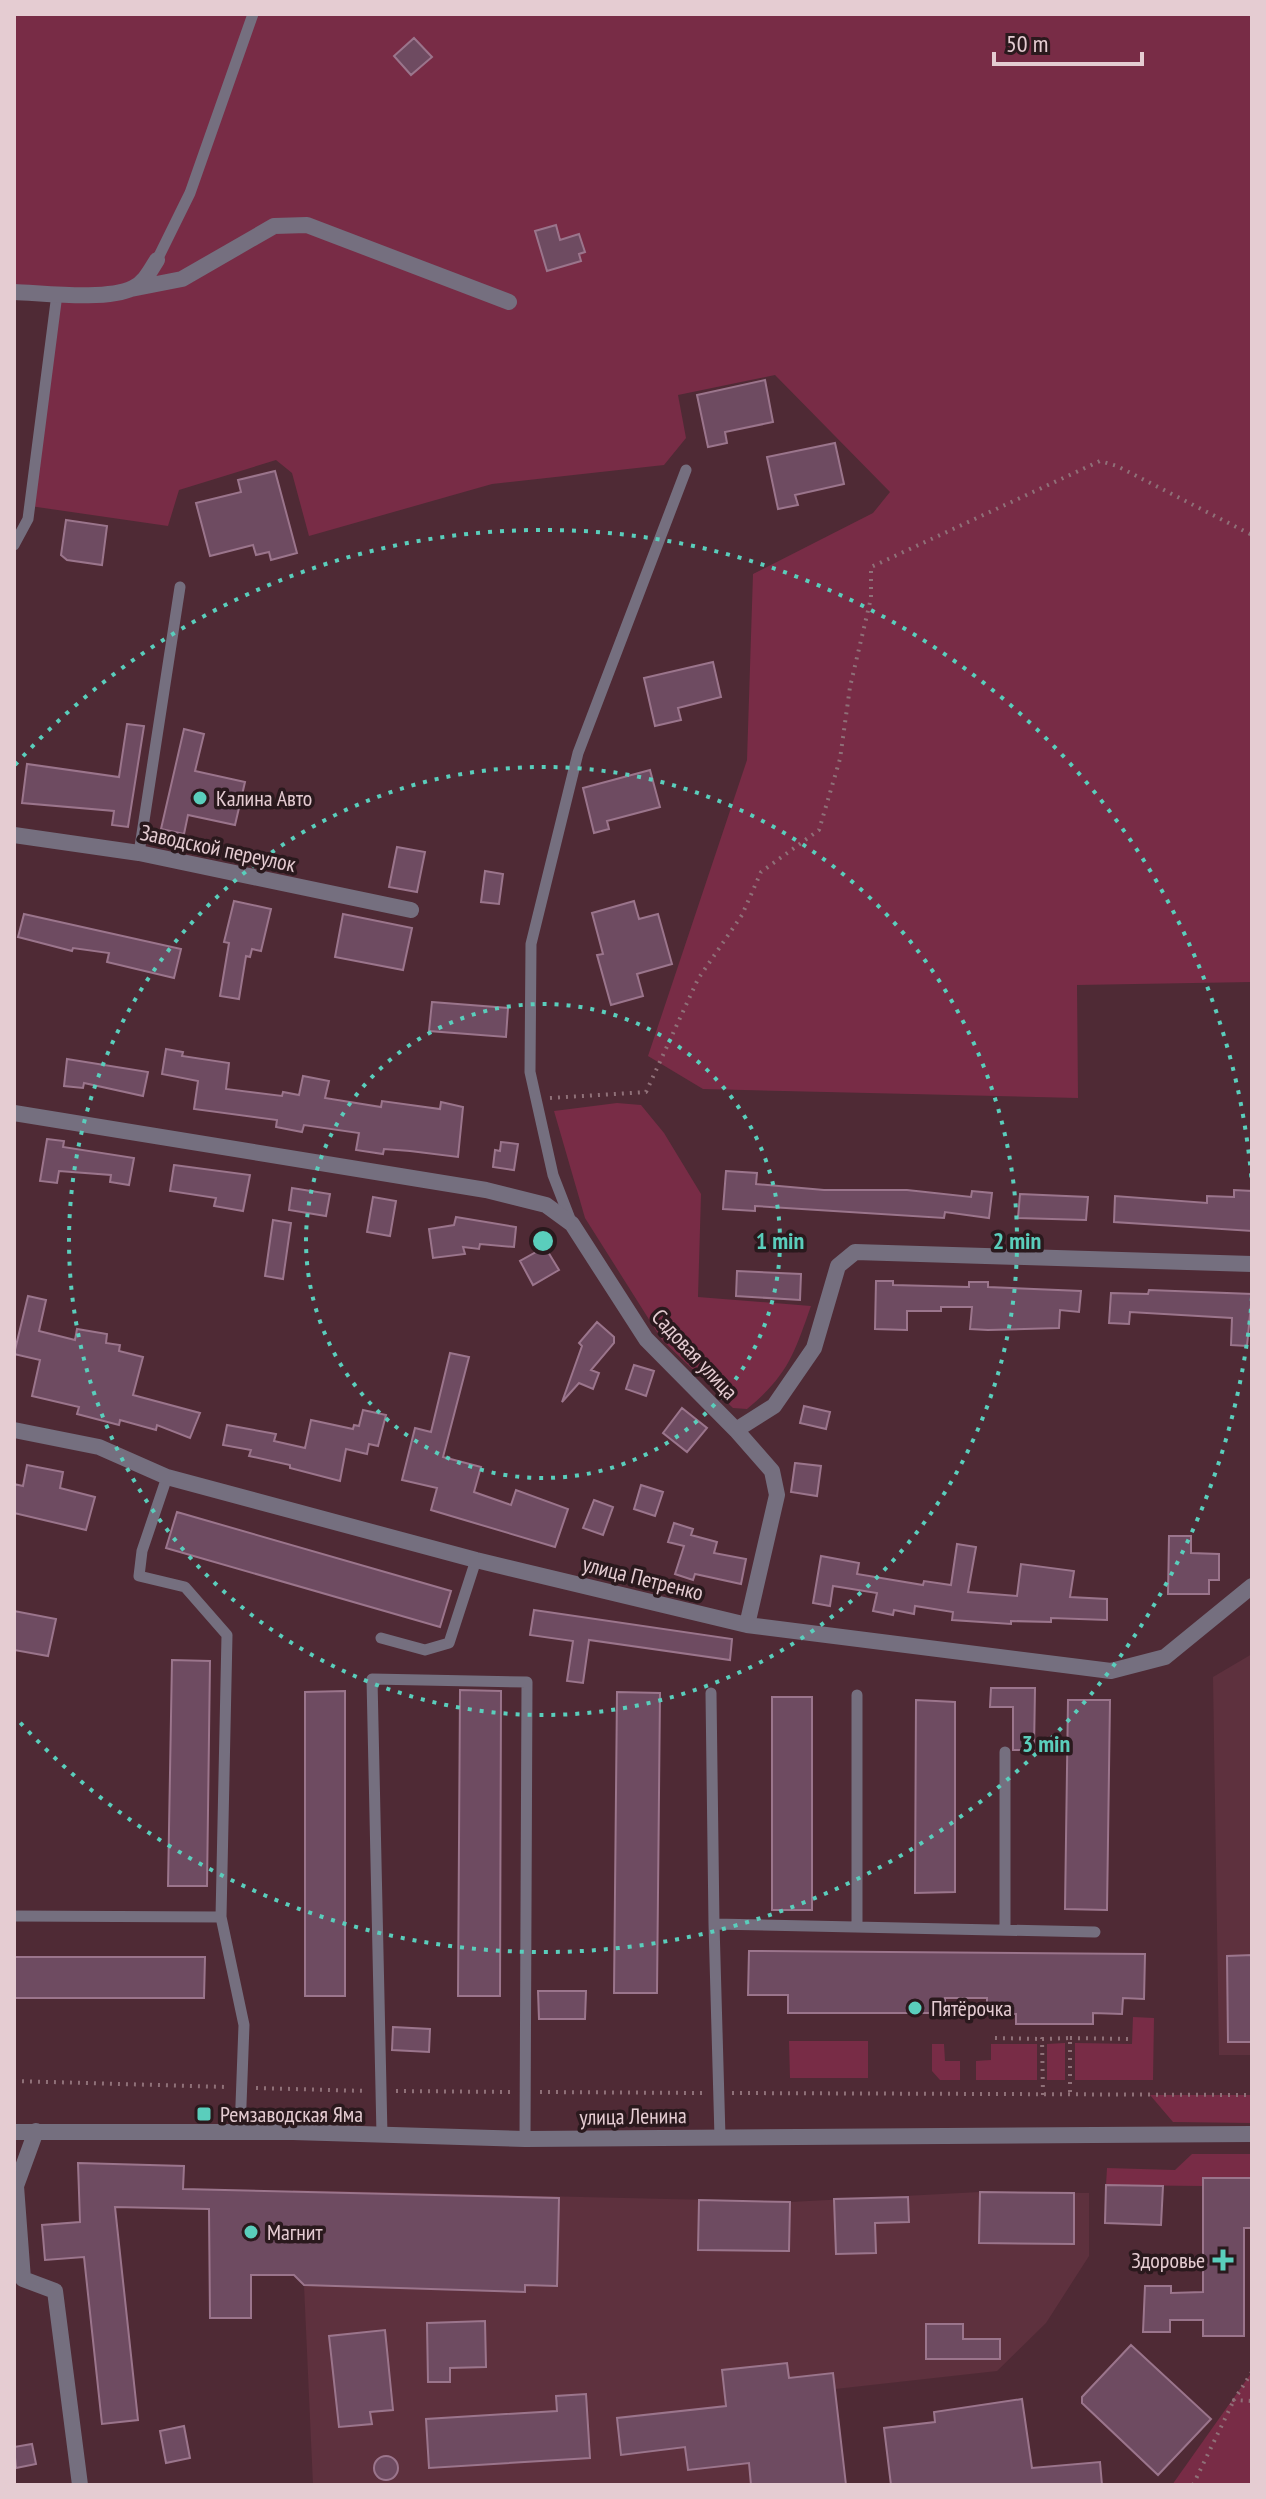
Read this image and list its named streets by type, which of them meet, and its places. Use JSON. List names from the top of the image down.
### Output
{
  "streets": {
    "street": [
      "Заводской переулок",
      "Садовая улица",
      "улица Петренко",
      "улица Ленина"
    ]
  },
  "places": {
    "other": ["Калина Авто", "Пятёрочка", "Магнит"],
    "transit": ["Ремзаводская Яма"],
    "health": ["Здоровье"]
  },
  "scale_bar": "50 m",
  "rings": ["1 min", "2 min", "3 min"]
}
